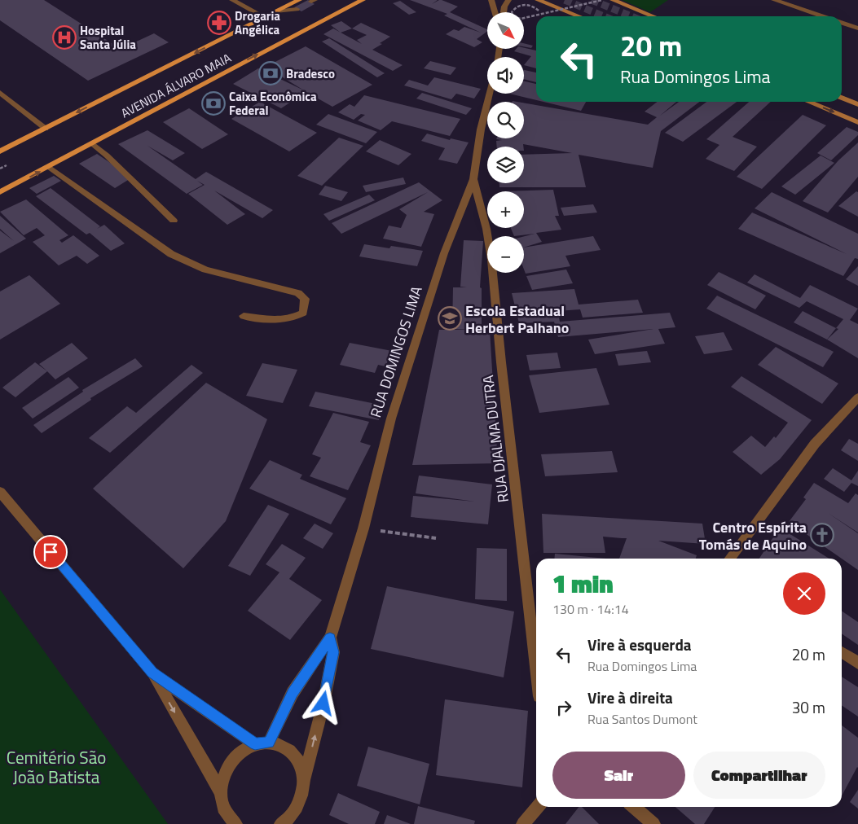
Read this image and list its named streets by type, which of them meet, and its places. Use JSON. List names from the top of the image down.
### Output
{
  "streets": {
    "main road": ["AVENIDA ÁLVARO MAIA"],
    "street": ["RUA DOMINGOS LIMA", "RUA DJALMA DUTRA"]
  },
  "crossings": [
    ["RUA DOMINGOS LIMA", "RUA DJALMA DUTRA"]
  ],
  "parks": ["Cemitério São João Batista"],
  "places": {
    "pharmacy": ["Drogaria Angélica"],
    "hospital": ["Hospital Santa Júlia"],
    "bank": ["Bradesco", "Caixa Econômica Federal"],
    "school or university": ["Escola Estadual Herbert Palhano"],
    "church": ["Centro Espírita Tomás de Aquino"]
  },
  "north": "bottom right",
  "page": {
    "map_buttons": ["+", "−"],
    "turn": ["20 m", "Rua Domingos Lima"],
    "heading": ["1 min", "130 m · 14:14"],
    "list": [
      {
        "name": "Vire à esquerda",
        "note": "Rua Domingos Lima",
        "value": "20 m"
      },
      {
        "name": "Vire à direita",
        "note": "Rua Santos Dumont",
        "value": "30 m"
      }
    ],
    "buttons": ["Sair", "Compartilhar"]
  }
}
